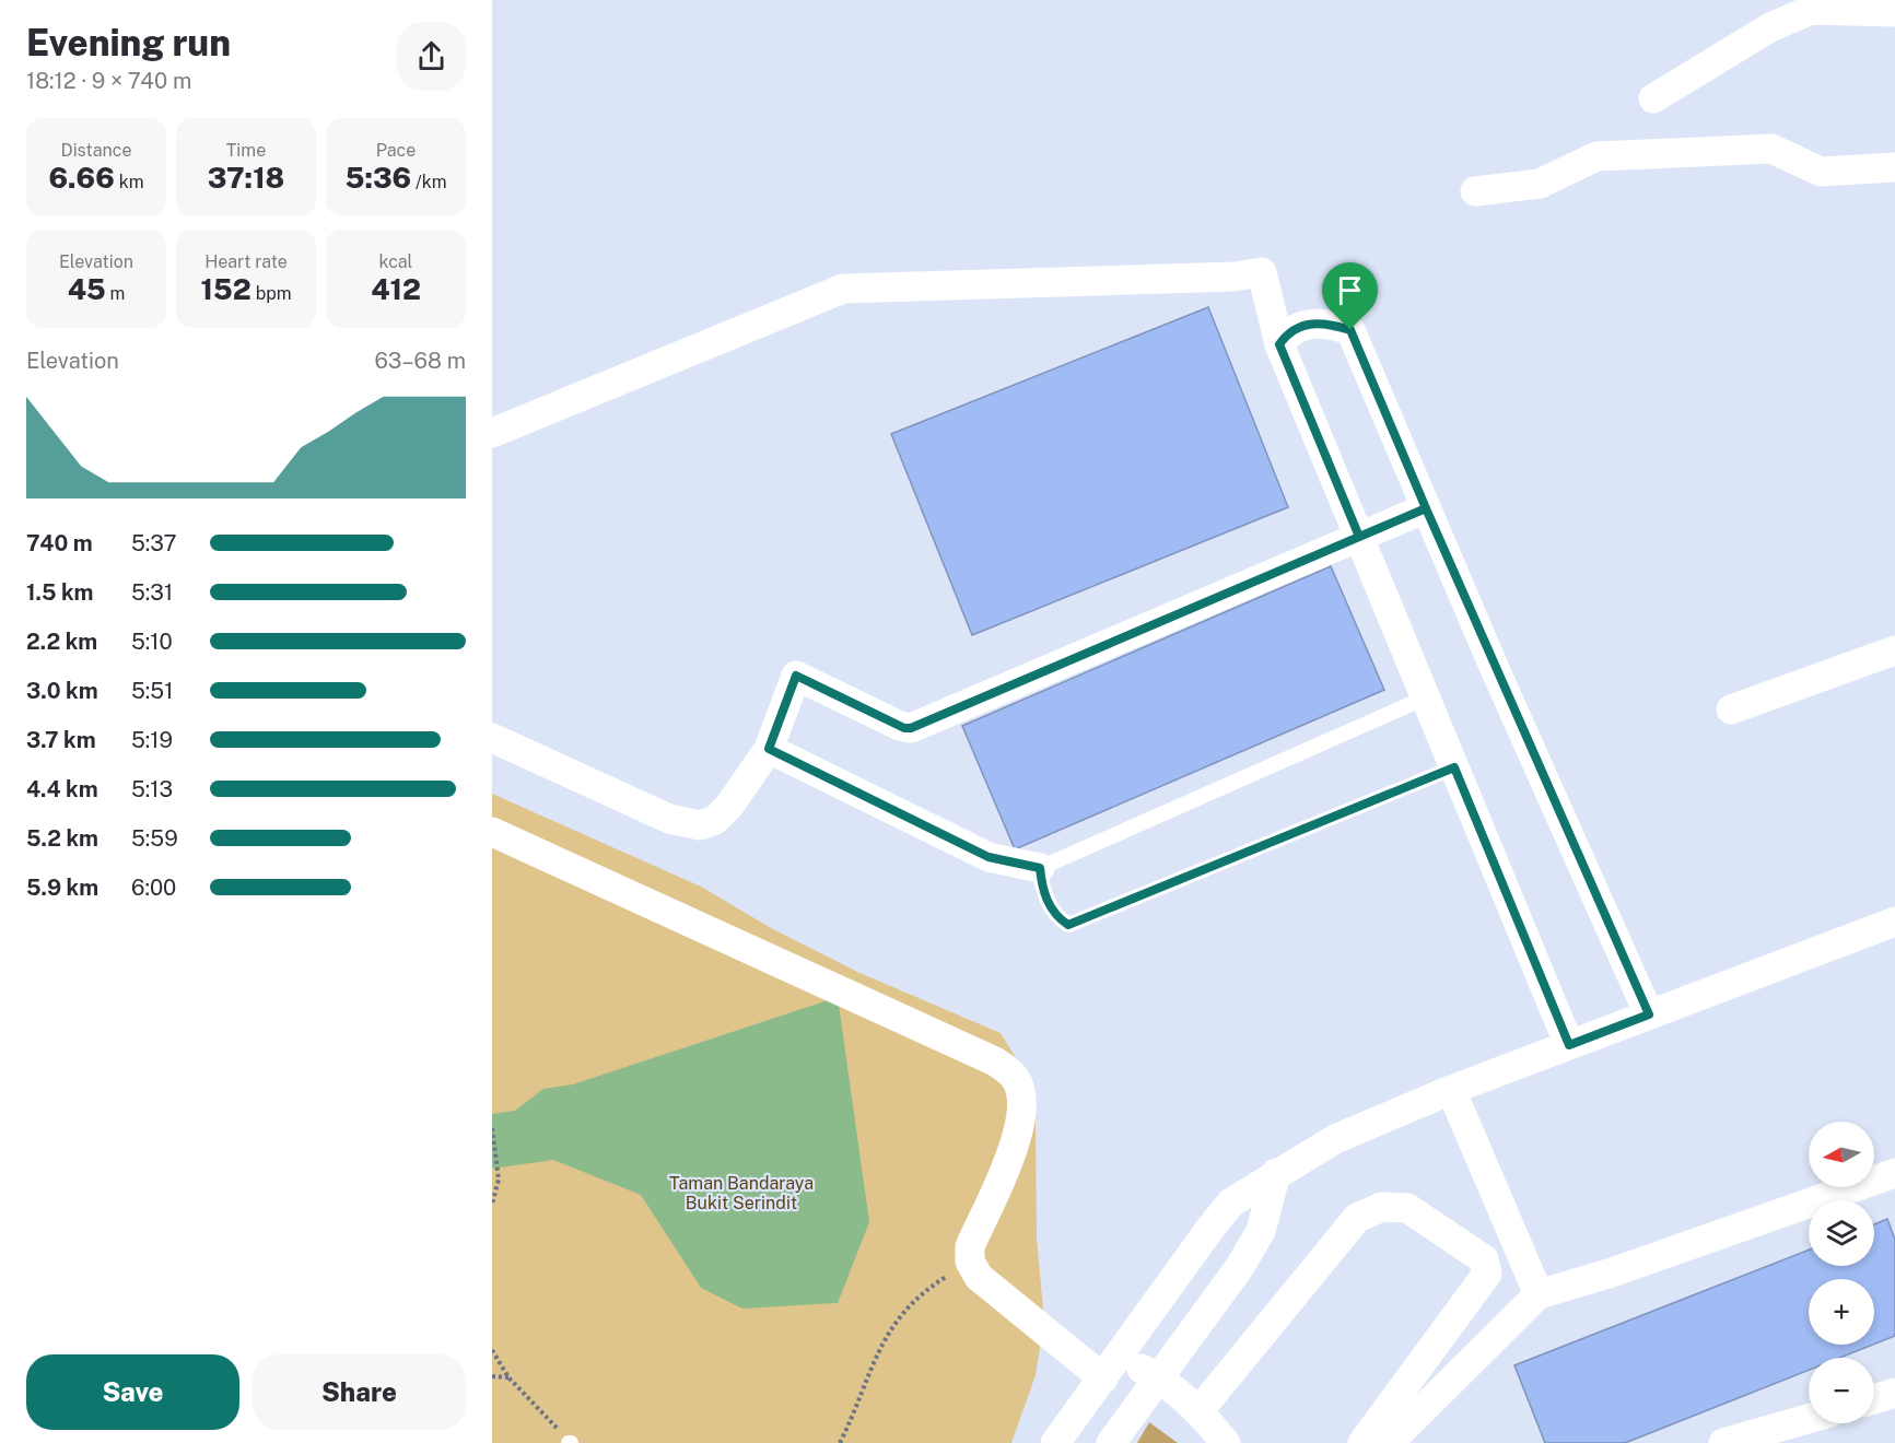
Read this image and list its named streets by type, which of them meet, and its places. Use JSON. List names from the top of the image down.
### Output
{
  "parks": ["Taman Bandaraya Bukit Serindit"],
  "north": "left",
  "page": {
    "heading": ["Evening run", "18:12 · 9 × 740 m"],
    "stats": [
      ["Distance", "6.66 km"],
      ["Time", "37:18"],
      ["Pace", "5:36 /km"],
      ["Elevation", "45 m"],
      ["Heart rate", "152 bpm"],
      ["kcal", "412"]
    ],
    "chart": ["Elevation", "63–68 m"],
    "list": [
      {
        "name": "740 m",
        "note": "5:37"
      },
      {
        "name": "1.5 km",
        "note": "5:31"
      },
      {
        "name": "2.2 km",
        "note": "5:10"
      },
      {
        "name": "3.0 km",
        "note": "5:51"
      },
      {
        "name": "3.7 km",
        "note": "5:19"
      },
      {
        "name": "4.4 km",
        "note": "5:13"
      },
      {
        "name": "5.2 km",
        "note": "5:59"
      },
      {
        "name": "5.9 km",
        "note": "6:00"
      }
    ],
    "map_buttons": ["+", "−"],
    "buttons": ["Save", "Share"]
  }
}
